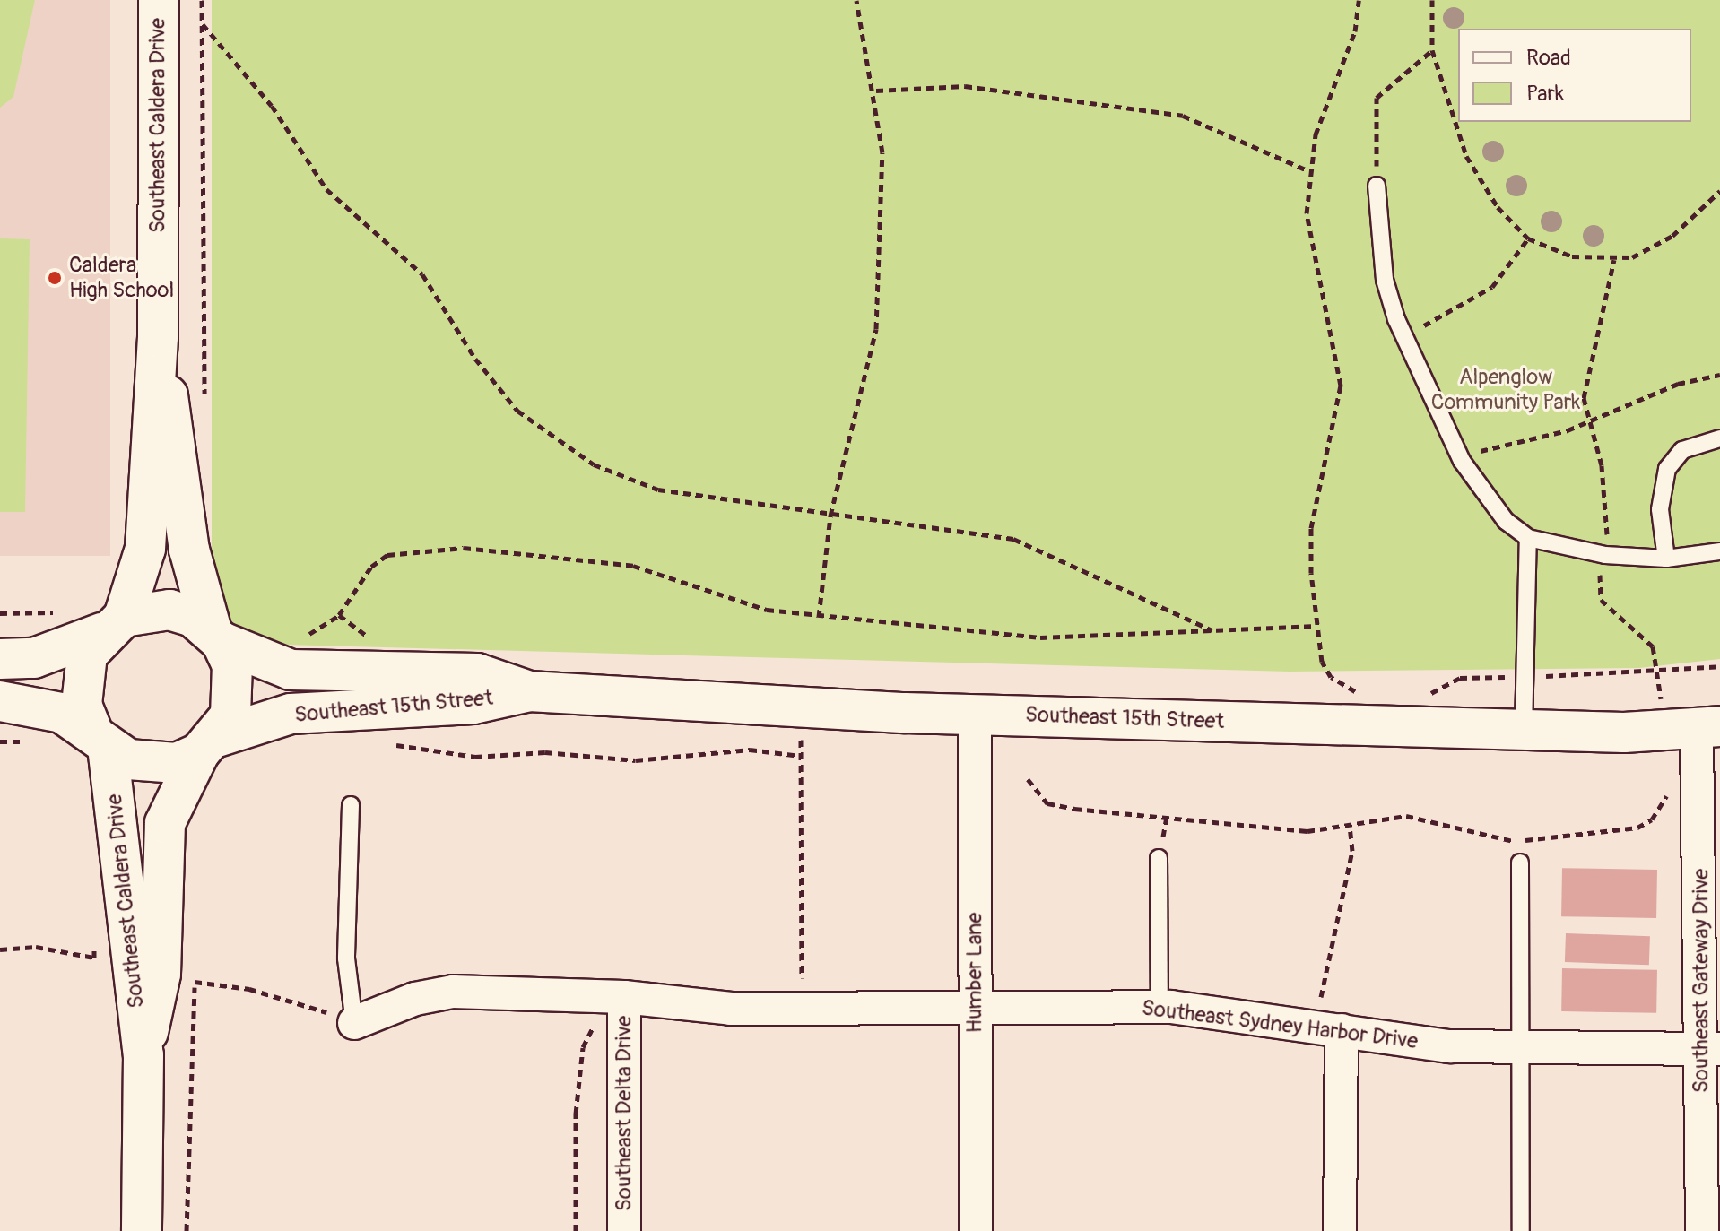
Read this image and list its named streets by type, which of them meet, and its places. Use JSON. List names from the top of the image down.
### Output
{
  "streets": {
    "main road": ["Southeast Caldera Drive", "Southeast 15th Street"],
    "street": [
      "Humber Lane",
      "Southeast Gateway Drive",
      "Southeast Sydney Harbor Drive",
      "Southeast Delta Drive"
    ]
  },
  "crossings": [
    ["Southeast Caldera Drive", "Southeast 15th Street"],
    ["Southeast 15th Street", "Humber Lane"],
    ["Southeast 15th Street", "Southeast Gateway Drive"],
    ["Humber Lane", "Southeast Sydney Harbor Drive"],
    ["Southeast Gateway Drive", "Southeast Sydney Harbor Drive"],
    ["Southeast Sydney Harbor Drive", "Southeast Delta Drive"]
  ],
  "parks": ["Alpenglow Community Park"],
  "places": ["Caldera High School"],
  "legend": ["Road", "Park"]
}
